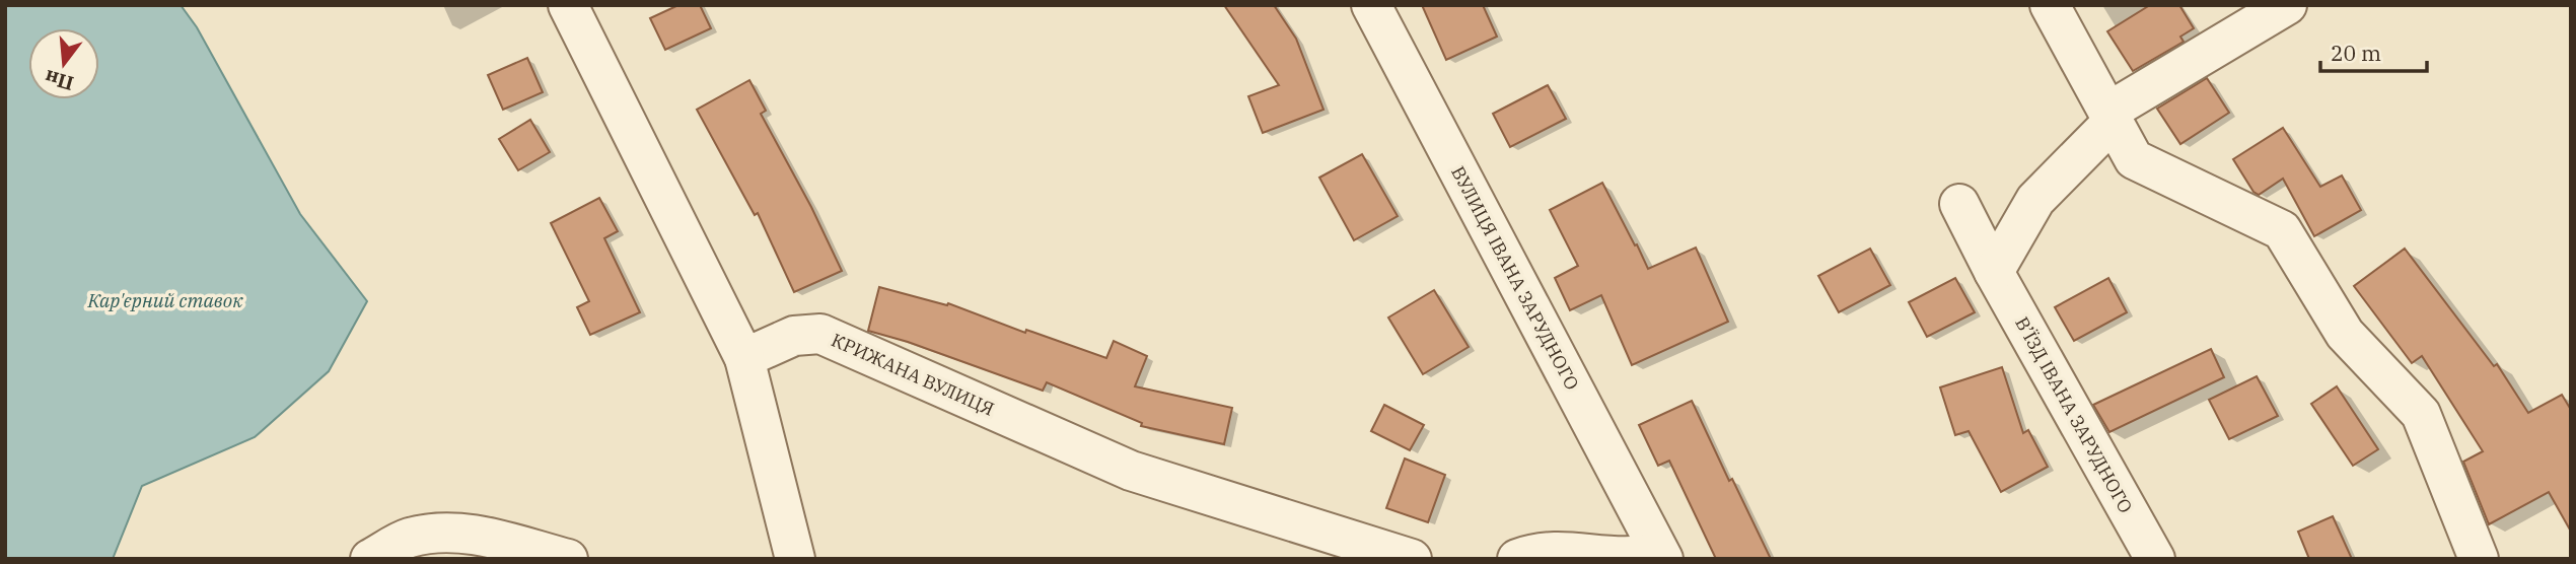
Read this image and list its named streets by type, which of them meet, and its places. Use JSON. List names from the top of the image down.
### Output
{
  "streets": {
    "street": ["ВУЛИЦЯ ІВАНА ЗАРУДНОГО", "КРИЖАНА ВУЛИЦЯ", "В’ЇЗД ІВАНА ЗАРУДНОГО"]
  },
  "water": ["Кар'єрний ставок"],
  "scale_bar": "20 m",
  "north": "bottom"
}
